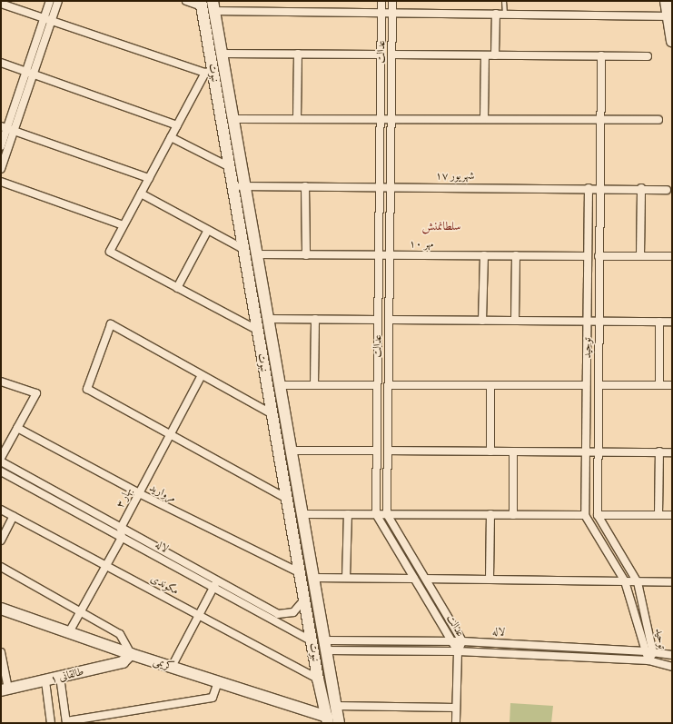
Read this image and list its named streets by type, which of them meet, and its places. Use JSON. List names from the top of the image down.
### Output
{
  "streets": {
    "street": [
      "عدالت",
      "نبوت",
      "۱۷ شهریور",
      "۱۰ مهر",
      "توحید",
      "مروارید",
      "بهار ۳",
      "لاله",
      "مکوندی",
      "کریمی",
      "طالقانی ۱"
    ]
  },
  "crossings": [
    ["عدالت", "۱۷ شهریور"],
    ["عدالت", "۱۰ مهر"],
    ["عدالت", "لاله"],
    ["نبوت", "۱۷ شهریور"],
    ["نبوت", "۱۰ مهر"],
    ["نبوت", "مروارید"],
    ["نبوت", "لاله"],
    ["نبوت", "مکوندی"],
    ["نبوت", "کریمی"],
    ["۱۷ شهریور", "توحید"],
    ["۱۰ مهر", "توحید"],
    ["توحید", "لاله"],
    ["مروارید", "بهار ۳"],
    ["بهار ۳", "لاله"],
    ["کریمی", "طالقانی ۱"]
  ],
  "districts": ["سلطانمنش"]
}
